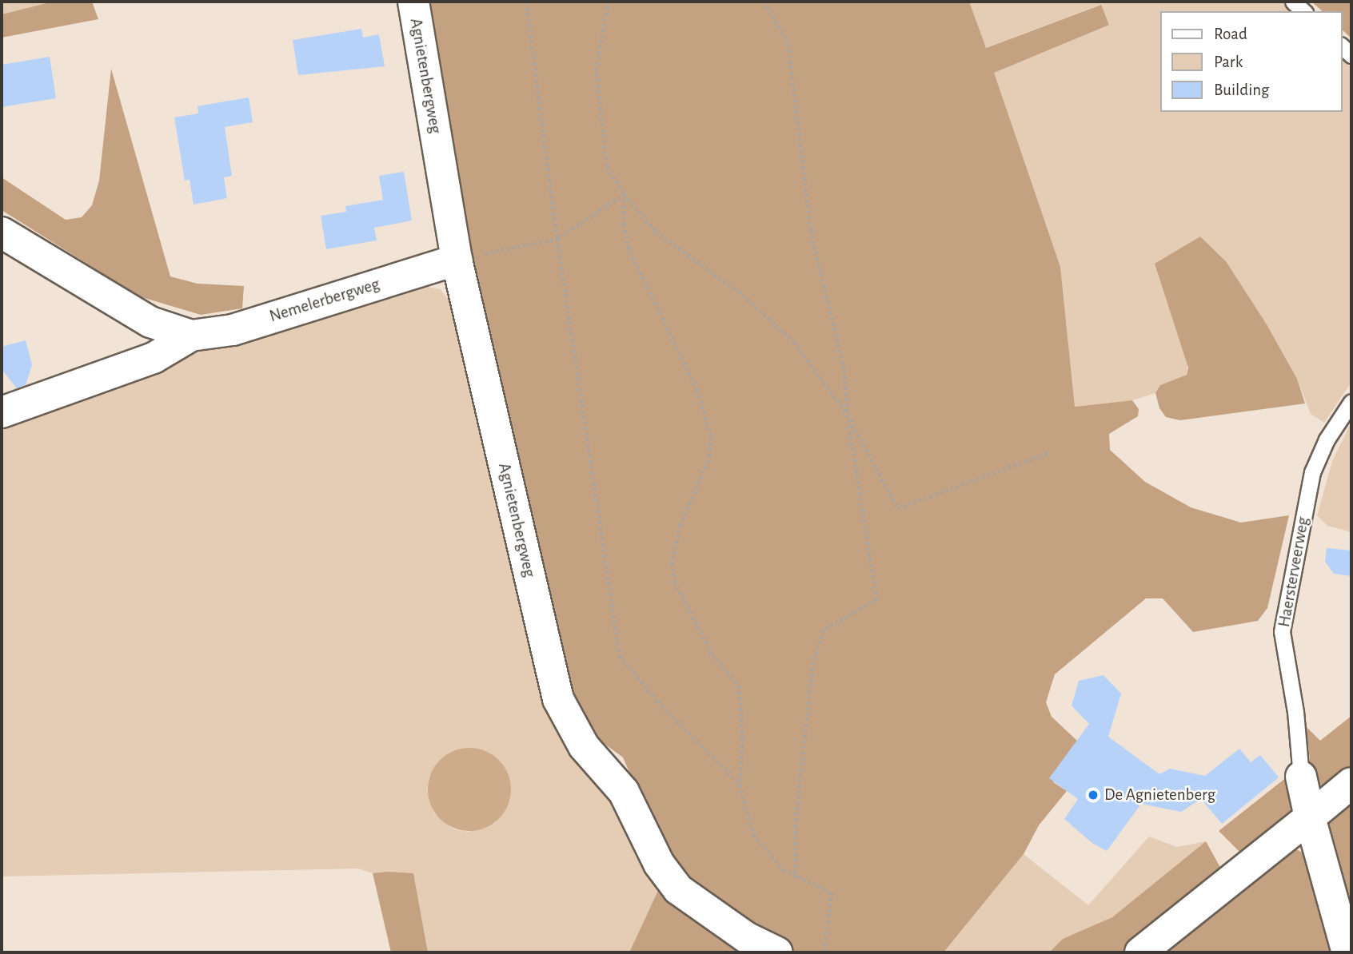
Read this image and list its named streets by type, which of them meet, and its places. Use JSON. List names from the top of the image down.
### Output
{
  "streets": {
    "street": ["Agnietenbergweg", "Nemelerbergweg", "Haersterveerweg"]
  },
  "crossings": [
    ["Agnietenbergweg", "Nemelerbergweg"]
  ],
  "places": ["De Agnietenberg"],
  "legend": ["Road", "Park", "Building"]
}
